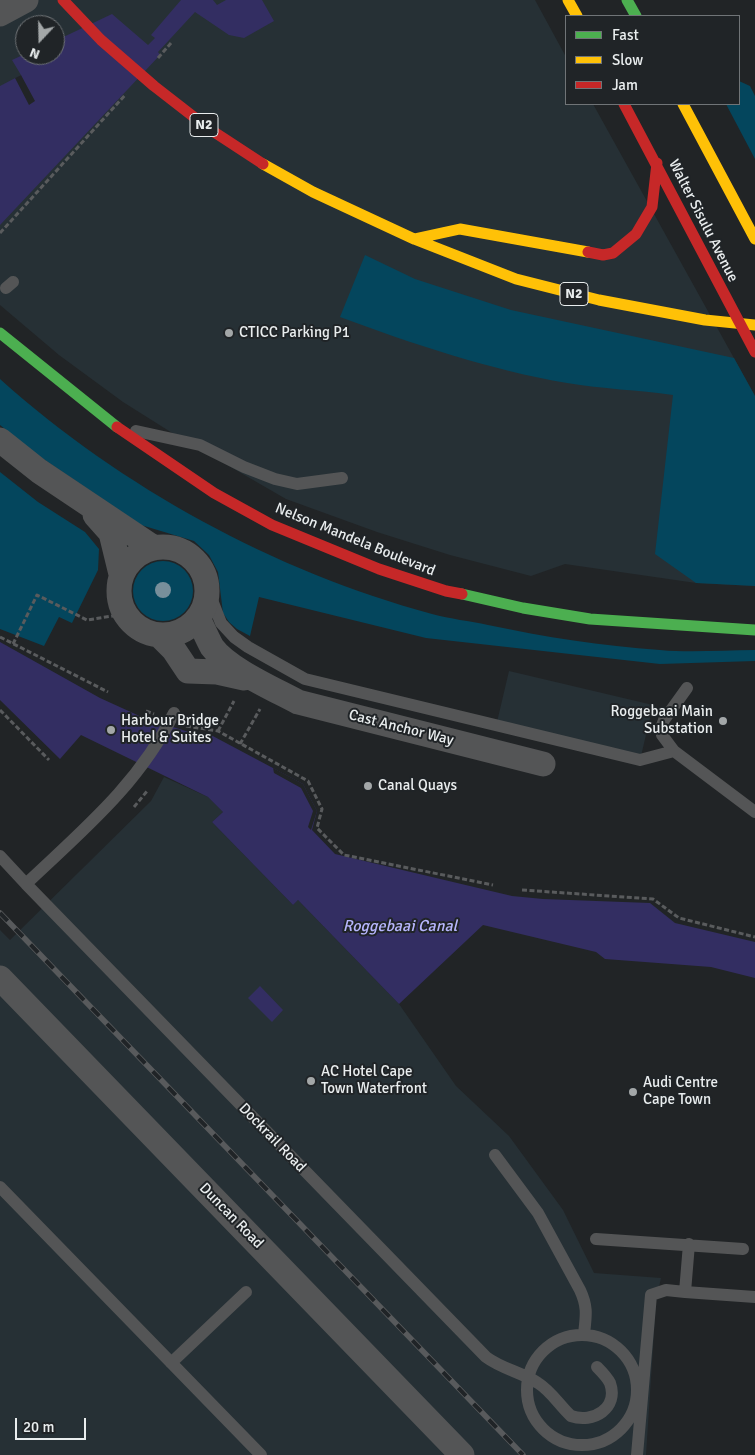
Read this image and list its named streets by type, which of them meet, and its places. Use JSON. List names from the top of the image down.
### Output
{
  "streets": {
    "main road": ["N2", "Walter Sisulu Avenue", "Nelson Mandela Boulevard"],
    "street": ["Cast Anchor Way", "Duncan Road"],
    "lane": ["Dockrail Road"]
  },
  "crossings": [
    ["N2", "Walter Sisulu Avenue"]
  ],
  "water": ["Roggebaai Canal"],
  "places": [
    "CTICC Parking P1",
    "Roggebaai Main Substation",
    "Harbour Bridge Hotel & Suites",
    "Canal Quays",
    "AC Hotel Cape Town Waterfront",
    "Audi Centre Cape Town"
  ],
  "legend": ["Fast", "Slow", "Jam"],
  "scale_bar": "20 m",
  "north": "bottom"
}
